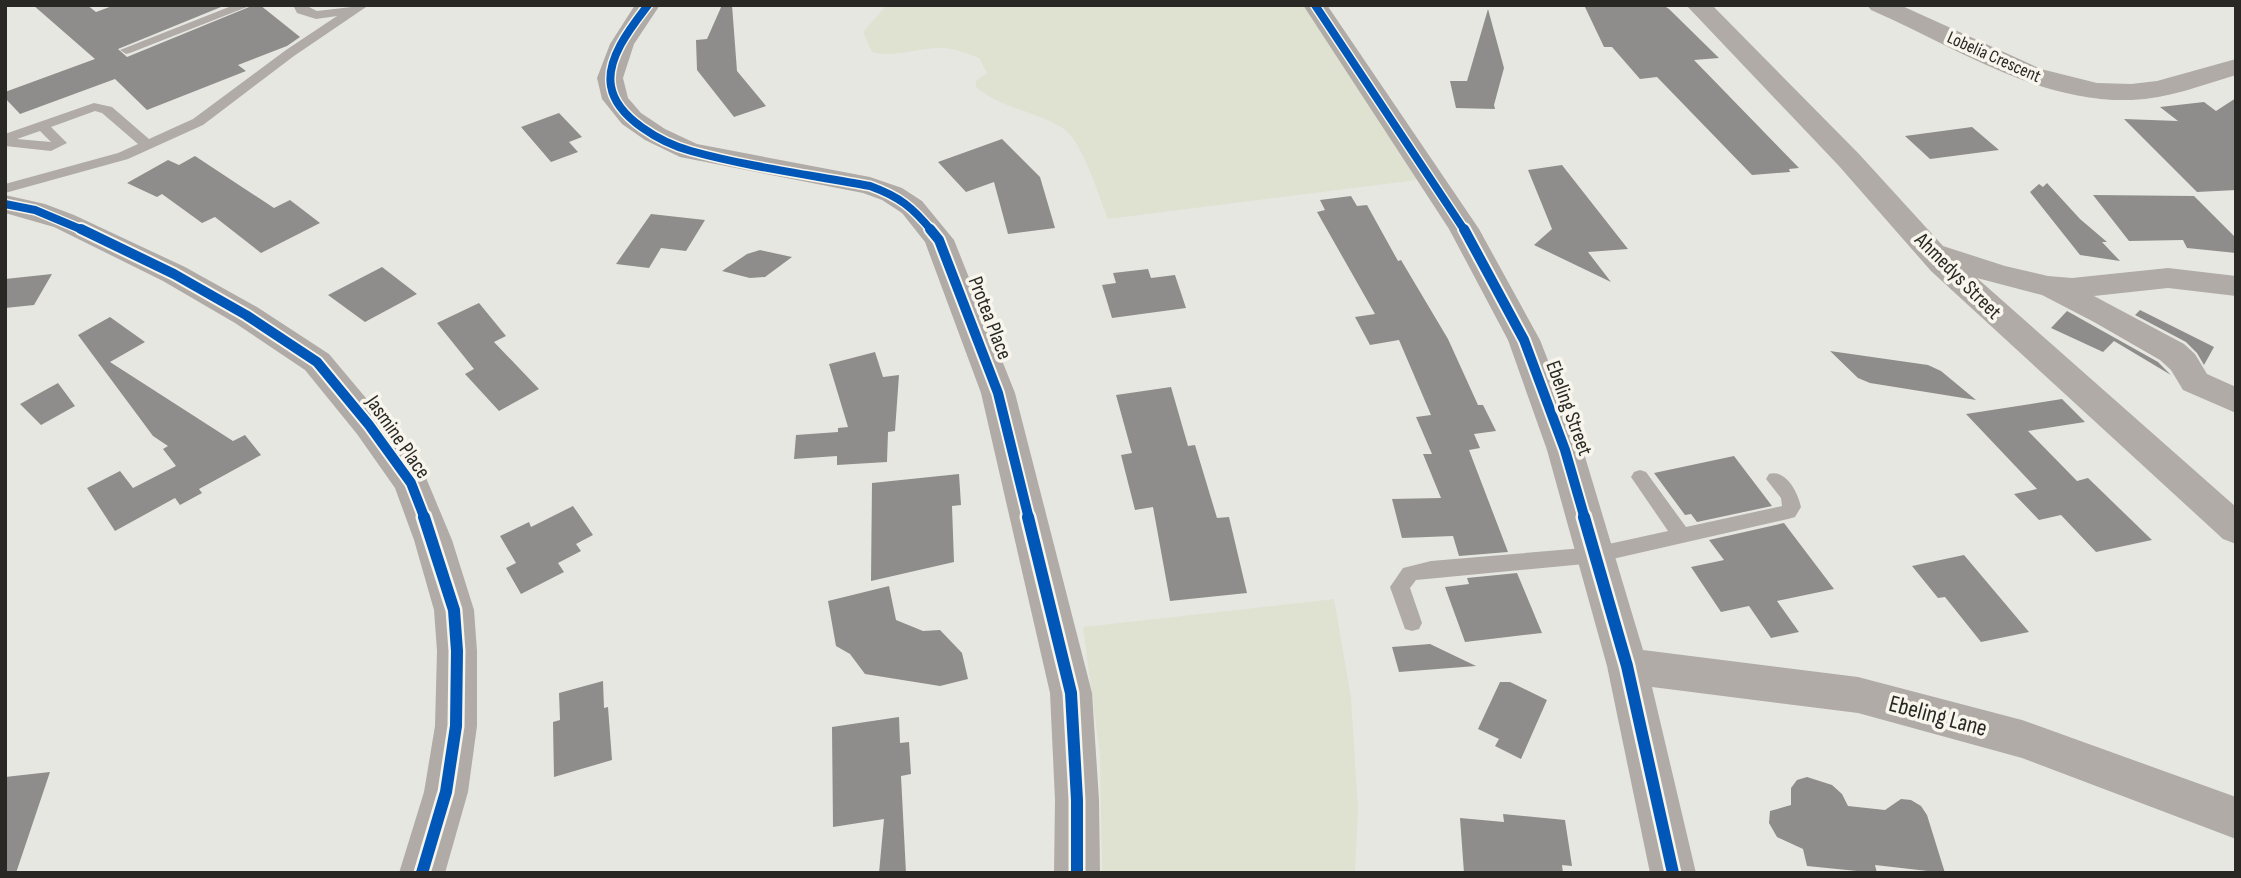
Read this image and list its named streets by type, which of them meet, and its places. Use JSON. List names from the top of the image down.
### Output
{
  "streets": {
    "street": [
      "Lobelia Crescent",
      "Ahmedys Street",
      "Protea Place",
      "Ebeling Street",
      "Jasmine Place",
      "Ebeling Lane"
    ]
  },
  "crossings": [
    ["Ebeling Street", "Ebeling Lane"]
  ]
}
